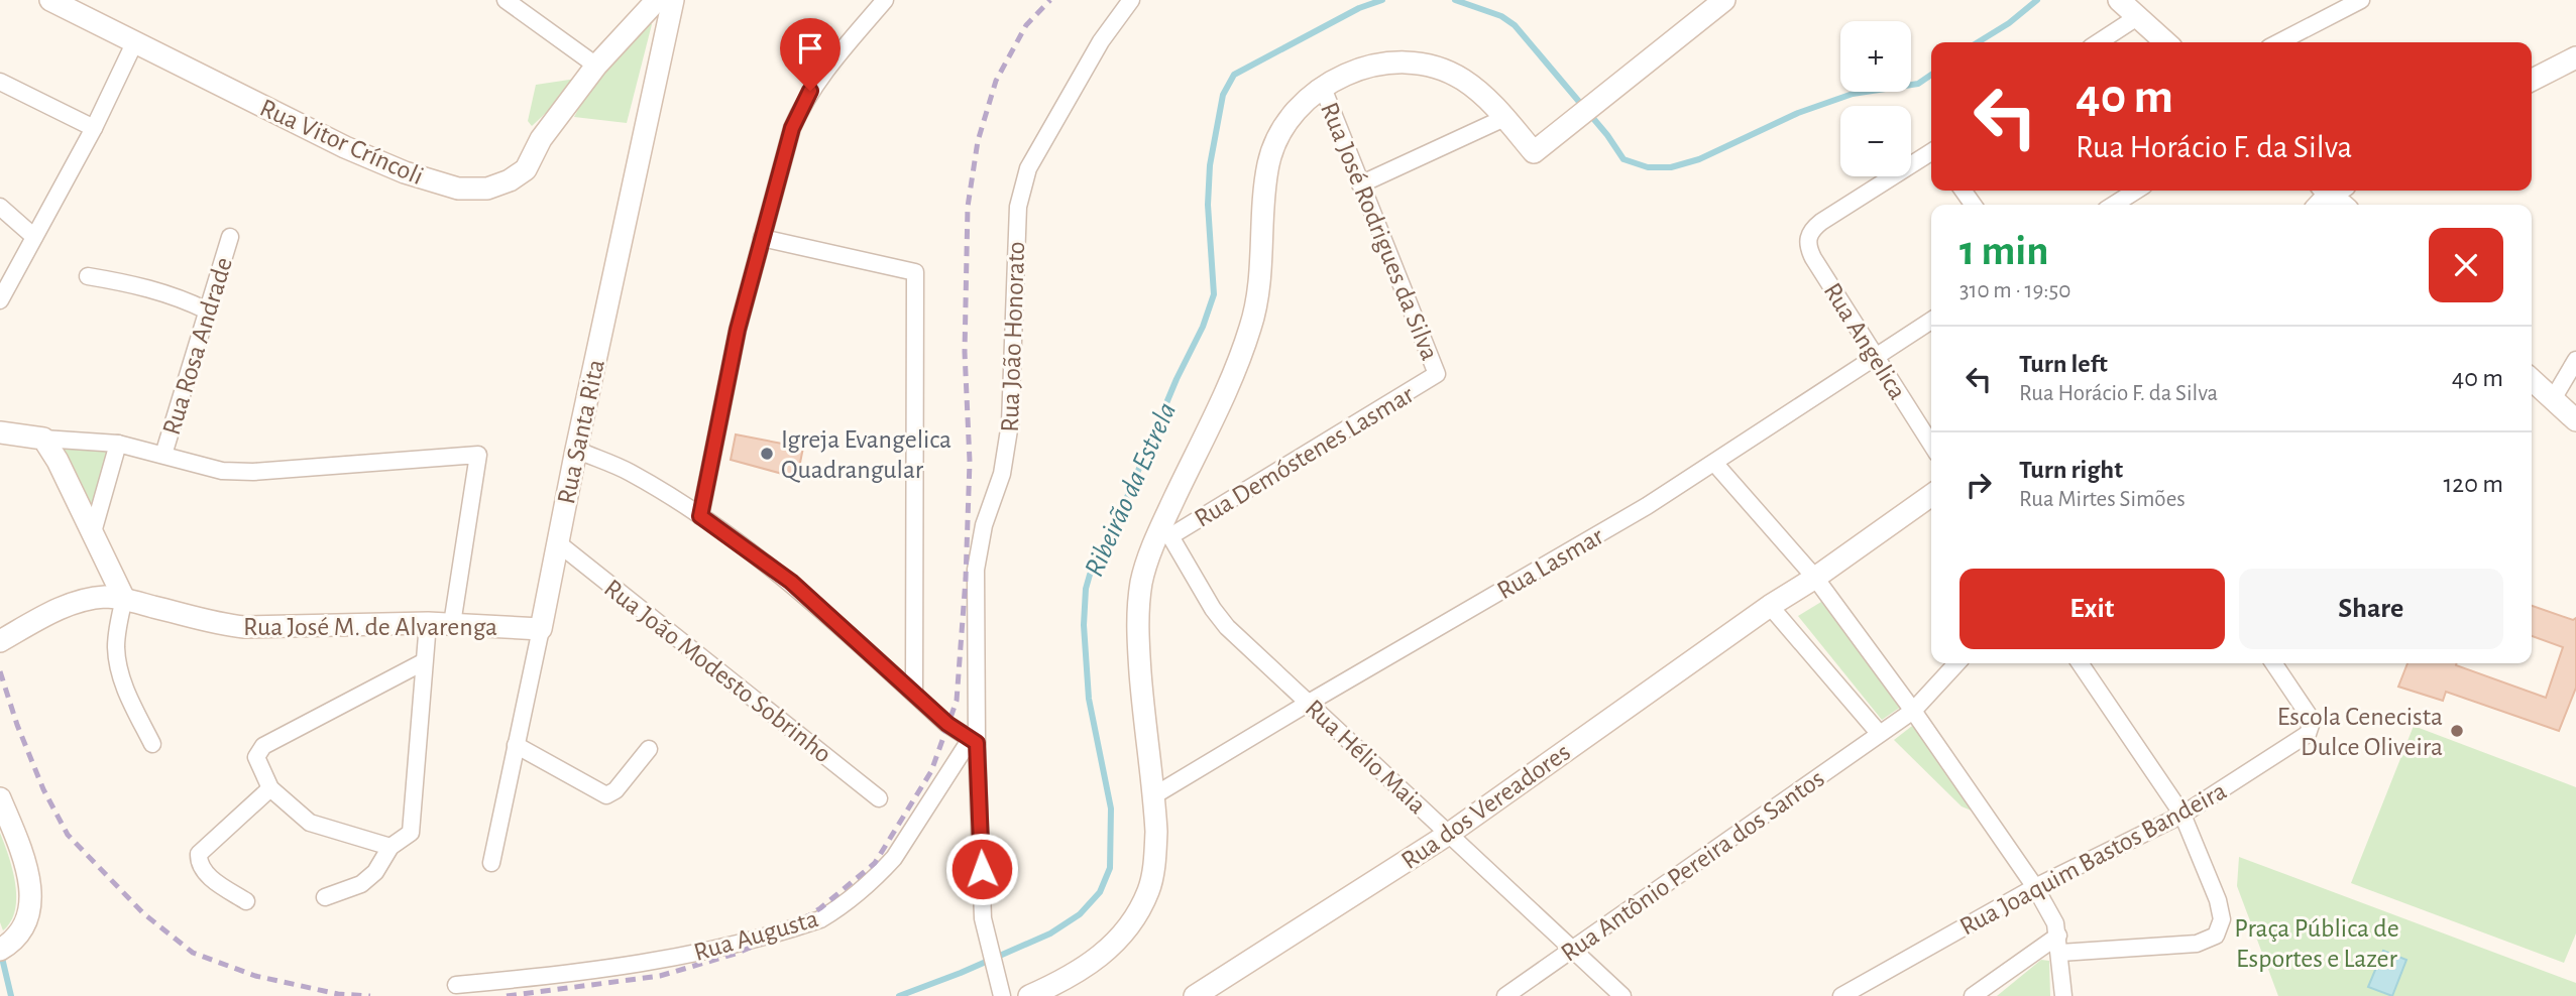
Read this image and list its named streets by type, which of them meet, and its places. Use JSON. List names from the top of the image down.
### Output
{
  "streets": {
    "street": [
      "Rua Vitor Críncoli",
      "Rua José Rodrigues da Silva",
      "Rua João Honorato",
      "Rua Angelica",
      "Rua Rosa Andrade",
      "Rua Santa Rita",
      "Rua Demóstenes Lasmar",
      "Rua Lasmar",
      "Rua José M. de Alvarenga",
      "Rua João Modesto Sobrinho",
      "Rua Hélio Maia",
      "Rua dos Vereadores",
      "Rua Joaquim Bastos Bandeira",
      "Rua Antônio Pereira dos Santos",
      "Rua Augusta"
    ]
  },
  "crossings": [
    ["Rua José Rodrigues da Silva", "Rua Demóstenes Lasmar"],
    ["Rua João Honorato", "Rua Augusta"],
    ["Rua Angelica", "Rua Lasmar"],
    ["Rua Santa Rita", "Rua José M. de Alvarenga"],
    ["Rua Santa Rita", "Rua João Modesto Sobrinho"],
    ["Rua Demóstenes Lasmar", "Rua Hélio Maia"],
    ["Rua Lasmar", "Rua Hélio Maia"],
    ["Rua Hélio Maia", "Rua dos Vereadores"],
    ["Rua Hélio Maia", "Rua Antônio Pereira dos Santos"]
  ],
  "water": ["Ribeirão da Estrela"],
  "parks": ["Praça Pública de Esportes e Lazer"],
  "places": ["Igreja Evangelica Quadrangular", "Escola Cenecista Dulce Oliveira"],
  "page": {
    "map_buttons": ["+", "−"],
    "turn": ["40 m", "Rua Horácio F. da Silva"],
    "heading": ["1 min", "310 m · 19:50"],
    "list": [
      {
        "name": "Turn left",
        "note": "Rua Horácio F. da Silva",
        "value": "40 m"
      },
      {
        "name": "Turn right",
        "note": "Rua Mirtes Simões",
        "value": "120 m"
      }
    ],
    "buttons": ["Exit", "Share"]
  }
}
